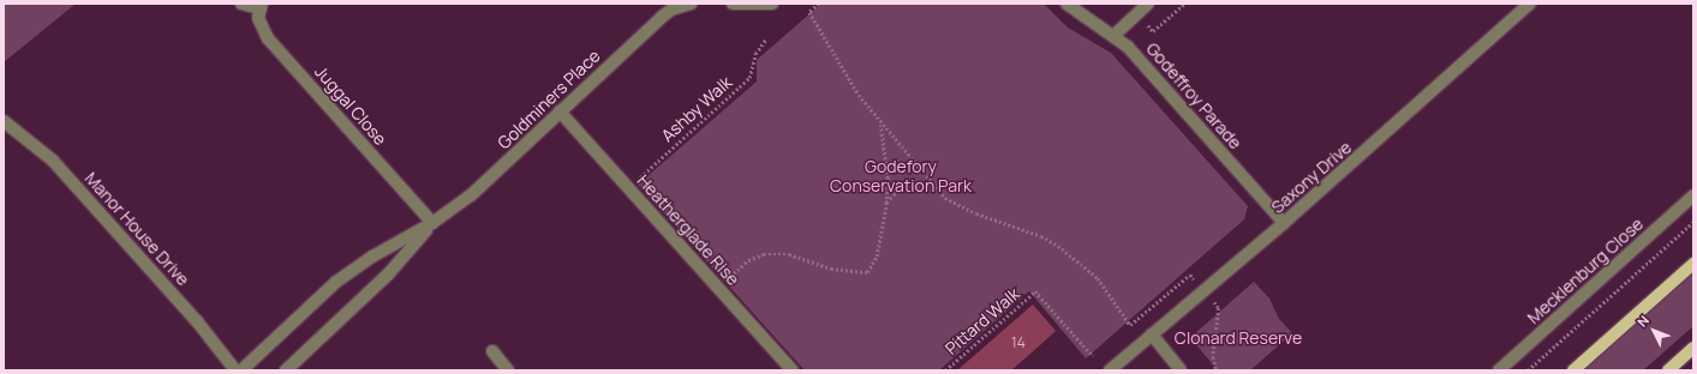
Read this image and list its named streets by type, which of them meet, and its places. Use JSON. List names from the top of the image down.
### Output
{
  "streets": {
    "street": [
      "Godeffroy Parade",
      "Goldminers Place",
      "Juggal Close",
      "Saxony Drive",
      "Manor House Drive",
      "Heatherglade Rise",
      "Mecklenburg Close"
    ],
    "path": ["Ashby Walk", "Pittard Walk"]
  },
  "crossings": [
    ["Godeffroy Parade", "Saxony Drive"],
    ["Goldminers Place", "Juggal Close"],
    ["Goldminers Place", "Heatherglade Rise"],
    ["Ashby Walk", "Heatherglade Rise"]
  ],
  "parks": ["Godefory Conservation Park", "Clonard Reserve"],
  "house_numbers": ["14"],
  "north": "top left"
}
